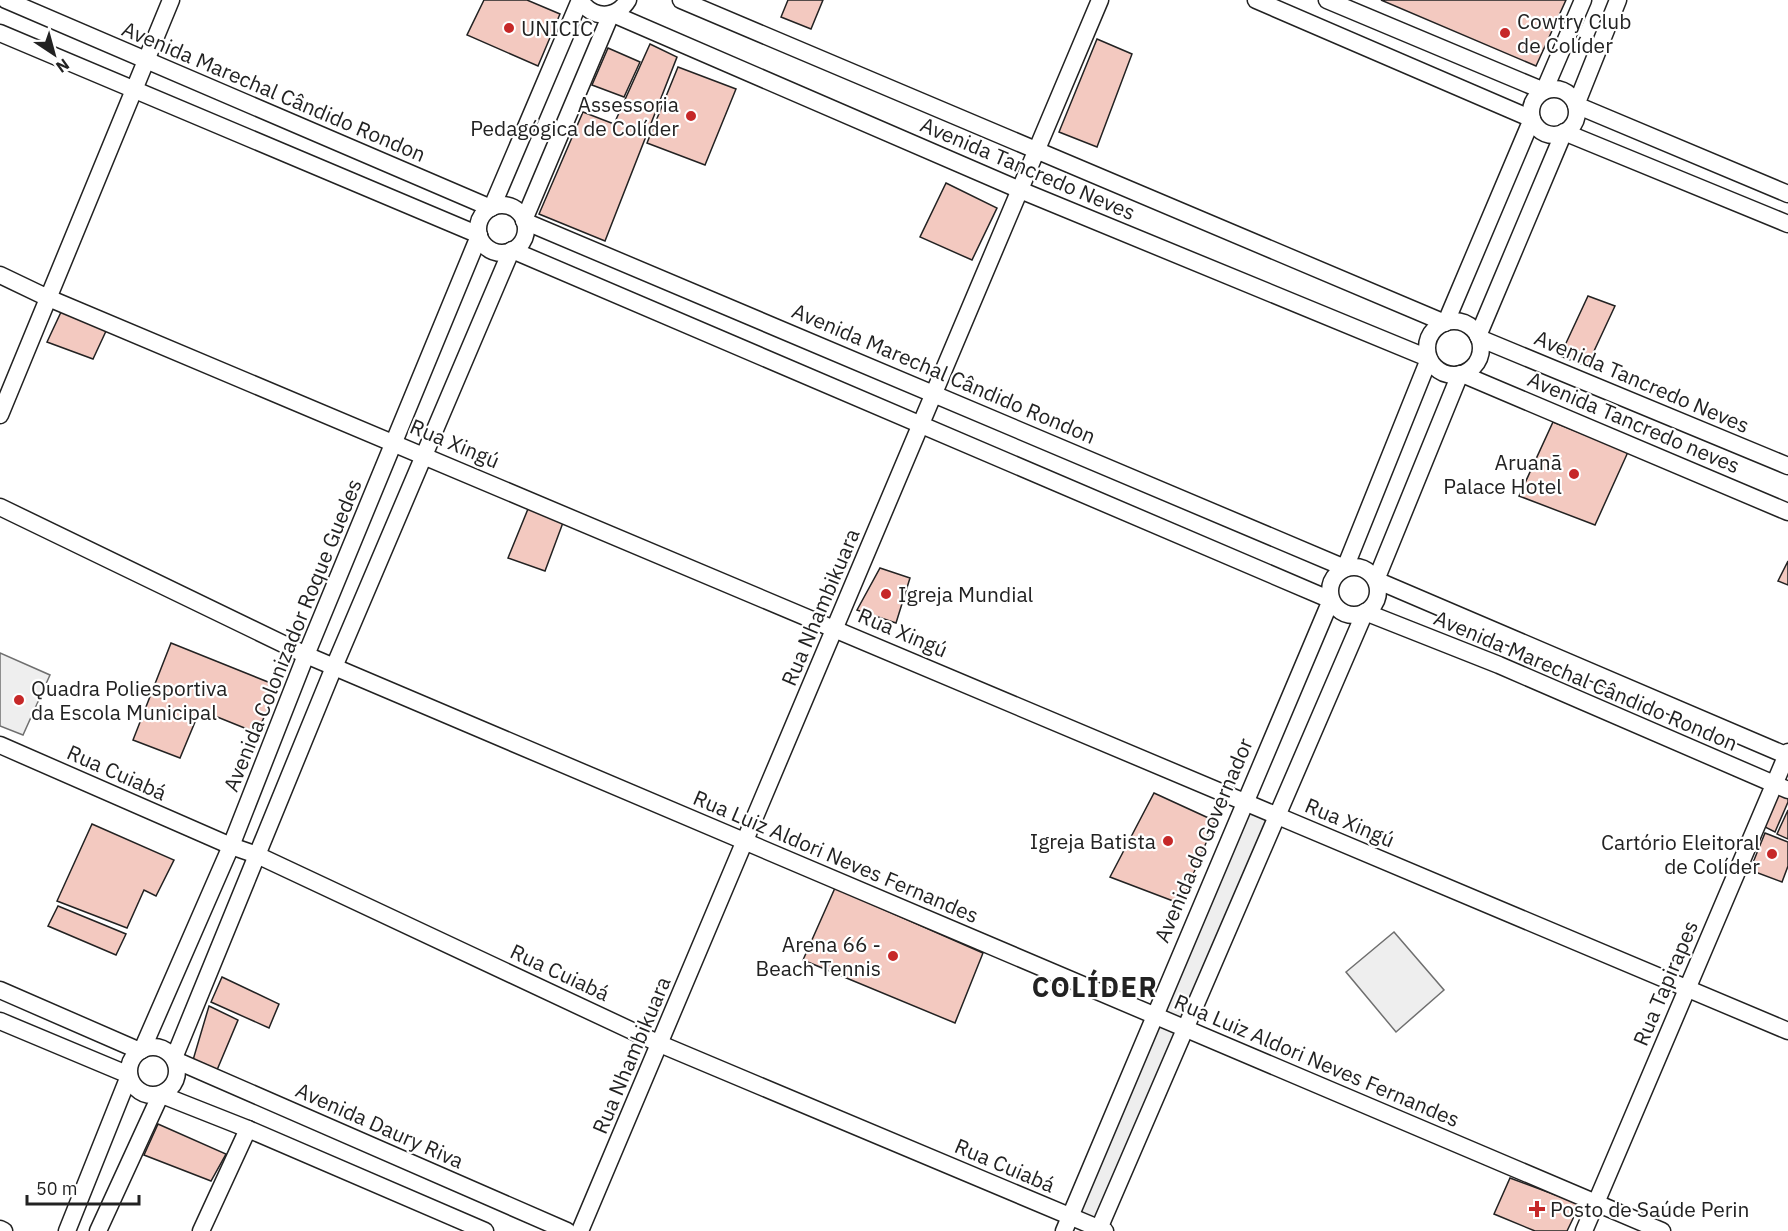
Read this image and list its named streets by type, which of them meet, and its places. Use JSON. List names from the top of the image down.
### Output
{
  "streets": {
    "street": [
      "Avenida Marechal Cândido Rondon",
      "Avenida Tancredo Neves",
      "Avenida Tancredo neves",
      "Rua Xingú",
      "Rua Nhambikuara",
      "Avenida Colonizador Roque Guedes",
      "Rua Cuiabá",
      "Avenida do Governador",
      "Rua Luiz Aldori Neves Fernandes",
      "Rua Tapirapes",
      "Avenida Daury Riva"
    ]
  },
  "crossings": [
    ["Avenida Marechal Cândido Rondon", "Rua Nhambikuara"],
    ["Avenida Marechal Cândido Rondon", "Avenida Colonizador Roque Guedes"],
    ["Avenida Marechal Cândido Rondon", "Avenida do Governador"],
    ["Avenida Marechal Cândido Rondon", "Rua Tapirapes"],
    ["Avenida Tancredo Neves", "Avenida Tancredo neves"],
    ["Avenida Tancredo Neves", "Rua Nhambikuara"],
    ["Rua Xingú", "Rua Nhambikuara"],
    ["Rua Xingú", "Avenida Colonizador Roque Guedes"],
    ["Rua Xingú", "Avenida do Governador"],
    ["Rua Xingú", "Rua Tapirapes"],
    ["Rua Nhambikuara", "Rua Cuiabá"],
    ["Rua Nhambikuara", "Rua Luiz Aldori Neves Fernandes"],
    ["Avenida Colonizador Roque Guedes", "Rua Cuiabá"],
    ["Avenida Colonizador Roque Guedes", "Rua Luiz Aldori Neves Fernandes"],
    ["Avenida Colonizador Roque Guedes", "Avenida Daury Riva"],
    ["Rua Cuiabá", "Avenida do Governador"],
    ["Avenida do Governador", "Rua Luiz Aldori Neves Fernandes"],
    ["Rua Luiz Aldori Neves Fernandes", "Rua Tapirapes"]
  ],
  "districts": ["COLÍDER"],
  "places": {
    "other": [
      "UNICIC",
      "Cowtry Club de Colíder",
      "Assessoria Pedagógica de Colíder",
      "Aruanã Palace Hotel",
      "Igreja Mundial",
      "Quadra Poliesportiva da Escola Municipal",
      "Igreja Batista",
      "Cartório Eleitoral de Colíder",
      "Arena 66 - Beach Tennis"
    ],
    "health": ["Posto de Saúde Perin"]
  },
  "scale_bar": "50 m",
  "north": "bottom right"
}
